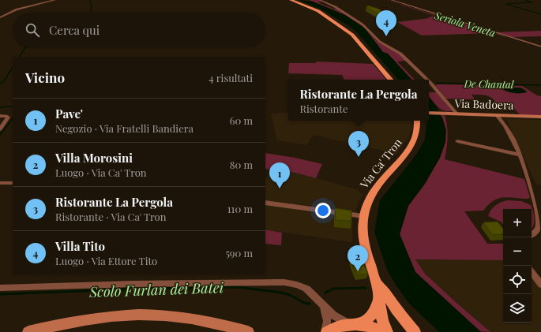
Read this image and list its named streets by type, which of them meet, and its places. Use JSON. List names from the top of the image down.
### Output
{
  "streets": {
    "main road": ["Via Badoera", "Via Ca' Tron"]
  },
  "water": ["Seriola Veneta", "De Chantal", "Scolo Furlan dei Batei"],
  "page": {
    "pins": [
      "4",
      "3",
      "1",
      "2"
    ],
    "search": "Cerca qui",
    "heading": ["Vicino", "4 risultati"],
    "popup": ["Ristorante La Pergola", "Ristorante"],
    "list": [
      {
        "mark": "1",
        "name": "Pave'",
        "note": "Negozio · Via Fratelli Bandiera",
        "value": "60 m"
      },
      {
        "mark": "2",
        "name": "Villa Morosini",
        "note": "Luogo · Via Ca' Tron",
        "value": "80 m"
      },
      {
        "mark": "3",
        "name": "Ristorante La Pergola",
        "note": "Ristorante · Via Ca' Tron",
        "value": "110 m"
      },
      {
        "mark": "4",
        "name": "Villa Tito",
        "note": "Luogo · Via Ettore Tito",
        "value": "590 m"
      }
    ],
    "map_buttons": ["+", "−"]
  }
}
